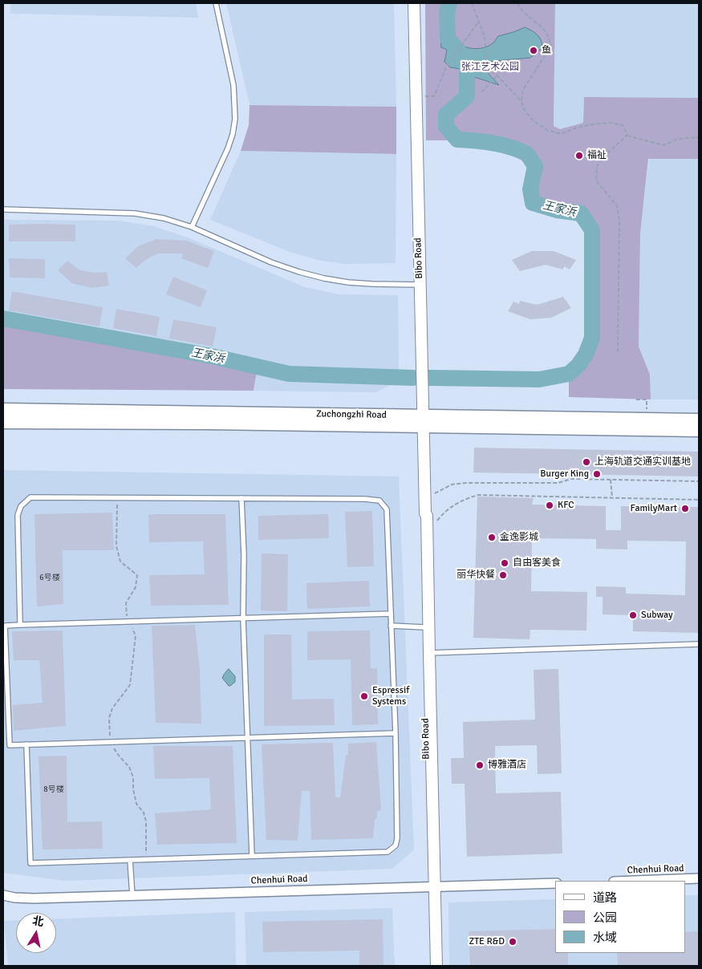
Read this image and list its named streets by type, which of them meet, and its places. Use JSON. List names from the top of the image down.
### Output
{
  "streets": {
    "main road": ["Zuchongzhi Road"],
    "street": ["Bibo Road", "Chenhui Road"]
  },
  "crossings": [
    ["Bibo Road", "Zuchongzhi Road"],
    ["Bibo Road", "Chenhui Road"]
  ],
  "water": ["王家浜"],
  "parks": ["张江艺术公园"],
  "places": [
    "鱼",
    "福祉",
    "上海轨道交通实训基地",
    "Burger King",
    "KFC",
    "FamilyMart",
    "金逸影城",
    "自由客美食",
    "丽华快餐",
    "Subway",
    "Espressif Systems",
    "博雅酒店",
    "ZTE R&D"
  ],
  "house_numbers": ["6号楼", "8号楼"],
  "legend": ["道路", "公园", "水域"],
  "north": "top"
}
